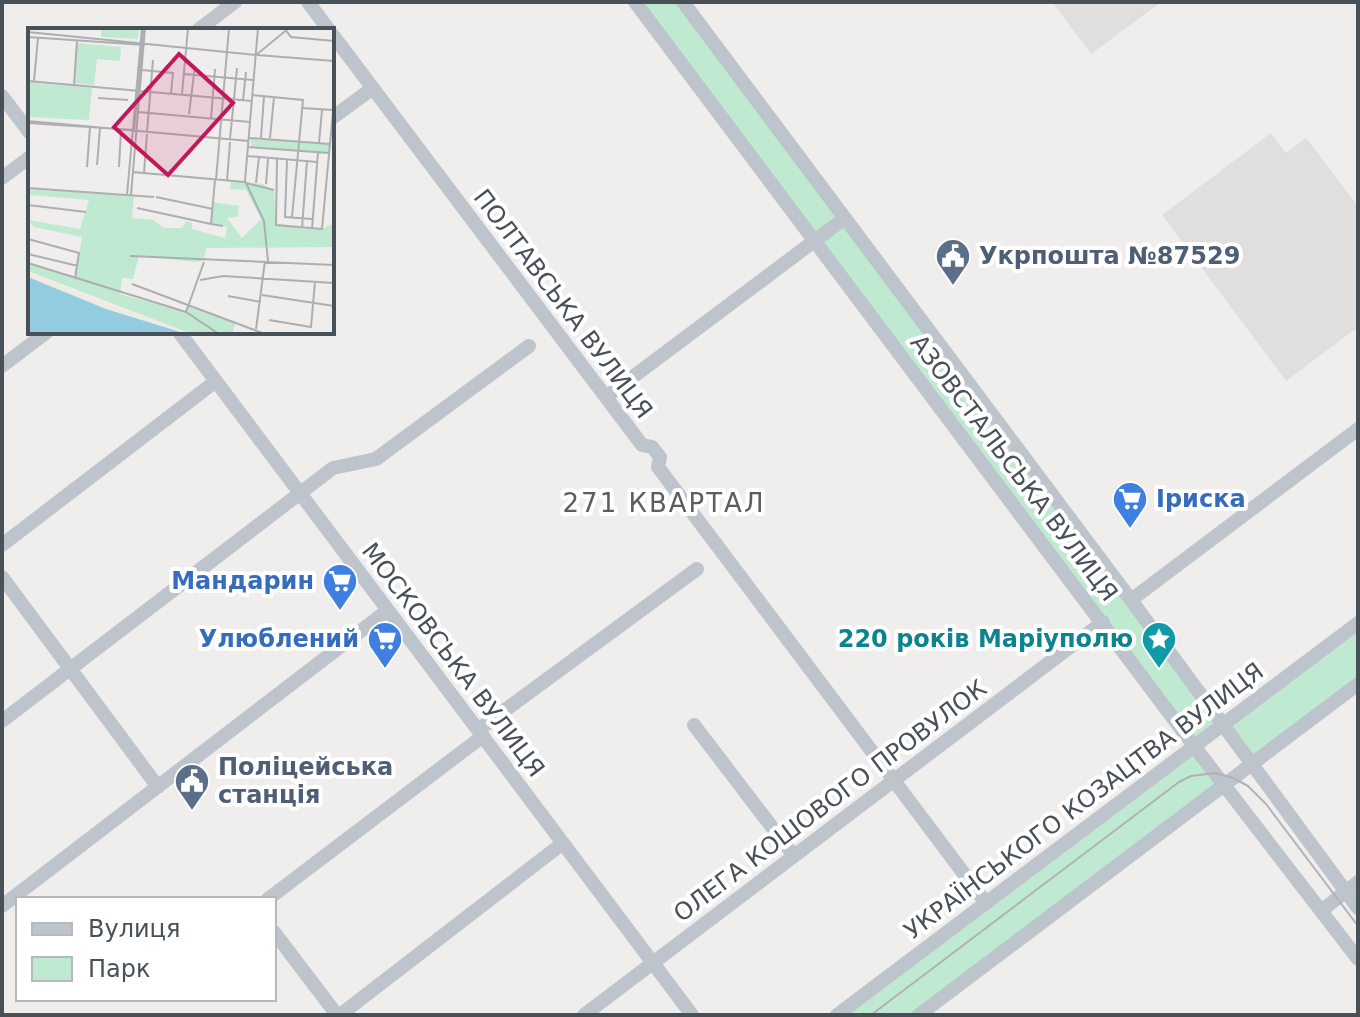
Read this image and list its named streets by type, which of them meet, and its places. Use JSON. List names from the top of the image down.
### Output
{
  "streets": {
    "street": [
      "ПОЛТАВСЬКА ВУЛИЦЯ",
      "АЗОВСТАЛЬСЬКА ВУЛИЦЯ",
      "МОСКОВСЬКА ВУЛИЦЯ",
      "ОЛЕГА КОШОВОГО ПРОВУЛОК",
      "УКРАЇНСЬКОГО КОЗАЦТВА ВУЛИЦЯ"
    ]
  },
  "crossings": [
    ["ПОЛТАВСЬКА ВУЛИЦЯ", "ОЛЕГА КОШОВОГО ПРОВУЛОК"],
    ["ПОЛТАВСЬКА ВУЛИЦЯ", "УКРАЇНСЬКОГО КОЗАЦТВА ВУЛИЦЯ"],
    ["АЗОВСТАЛЬСЬКА ВУЛИЦЯ", "ОЛЕГА КОШОВОГО ПРОВУЛОК"],
    ["АЗОВСТАЛЬСЬКА ВУЛИЦЯ", "УКРАЇНСЬКОГО КОЗАЦТВА ВУЛИЦЯ"],
    ["МОСКОВСЬКА ВУЛИЦЯ", "ОЛЕГА КОШОВОГО ПРОВУЛОК"]
  ],
  "districts": ["271 КВАРТАЛ"],
  "places": {
    "public building": ["Укрпошта №87529", "Поліцейська станція"],
    "supermarket": ["Іриска", "Мандарин", "Улюблений"],
    "place": ["220 років Маріуполю"]
  },
  "legend": ["Вулиця", "Парк"]
}
